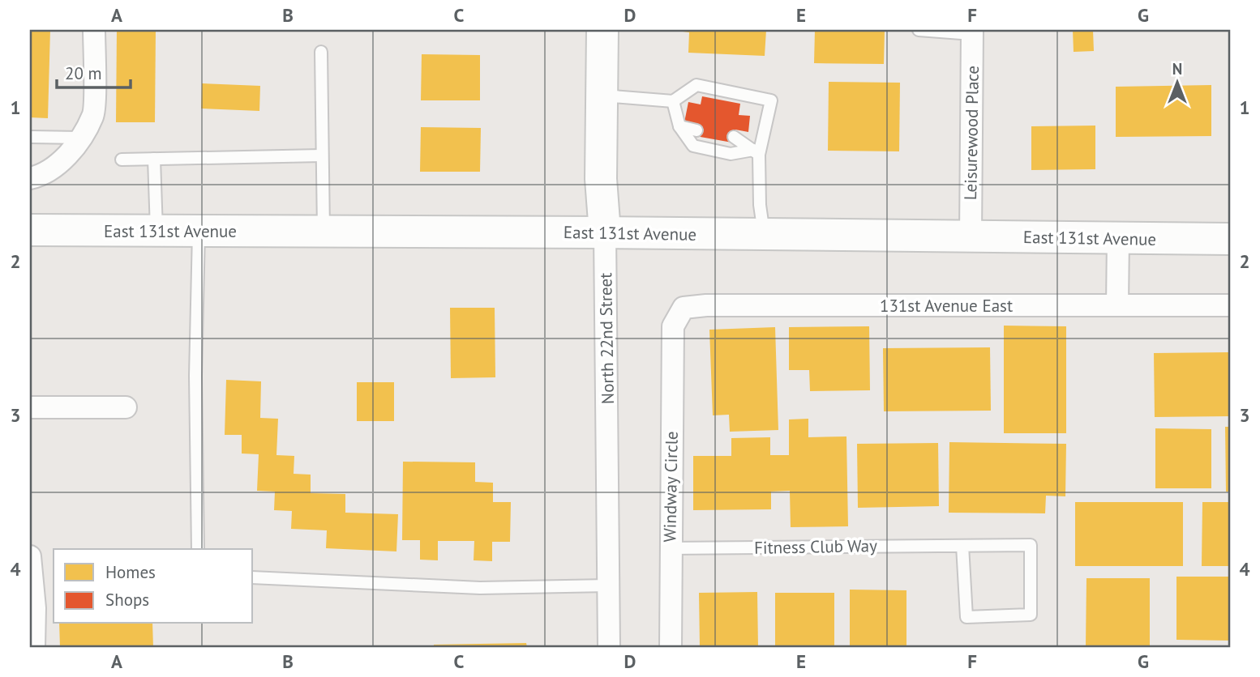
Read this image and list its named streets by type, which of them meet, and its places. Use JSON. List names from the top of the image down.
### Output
{
  "streets": {
    "street": [
      "Leisurewood Place",
      "East 131st Avenue",
      "131st Avenue East",
      "North 22nd Street",
      "Windway Circle"
    ],
    "lane": ["Fitness Club Way"]
  },
  "crossings": [
    ["Leisurewood Place", "East 131st Avenue"],
    ["East 131st Avenue", "North 22nd Street"],
    ["131st Avenue East", "Windway Circle"],
    ["Windway Circle", "Fitness Club Way"]
  ],
  "legend": ["Homes", "Shops"],
  "scale_bar": "20 m",
  "north": "top",
  "grid": {
    "columns": [
      "A",
      "B",
      "C",
      "D",
      "E",
      "F",
      "G"
    ],
    "rows": [
      "1",
      "2",
      "3",
      "4"
    ]
  }
}
